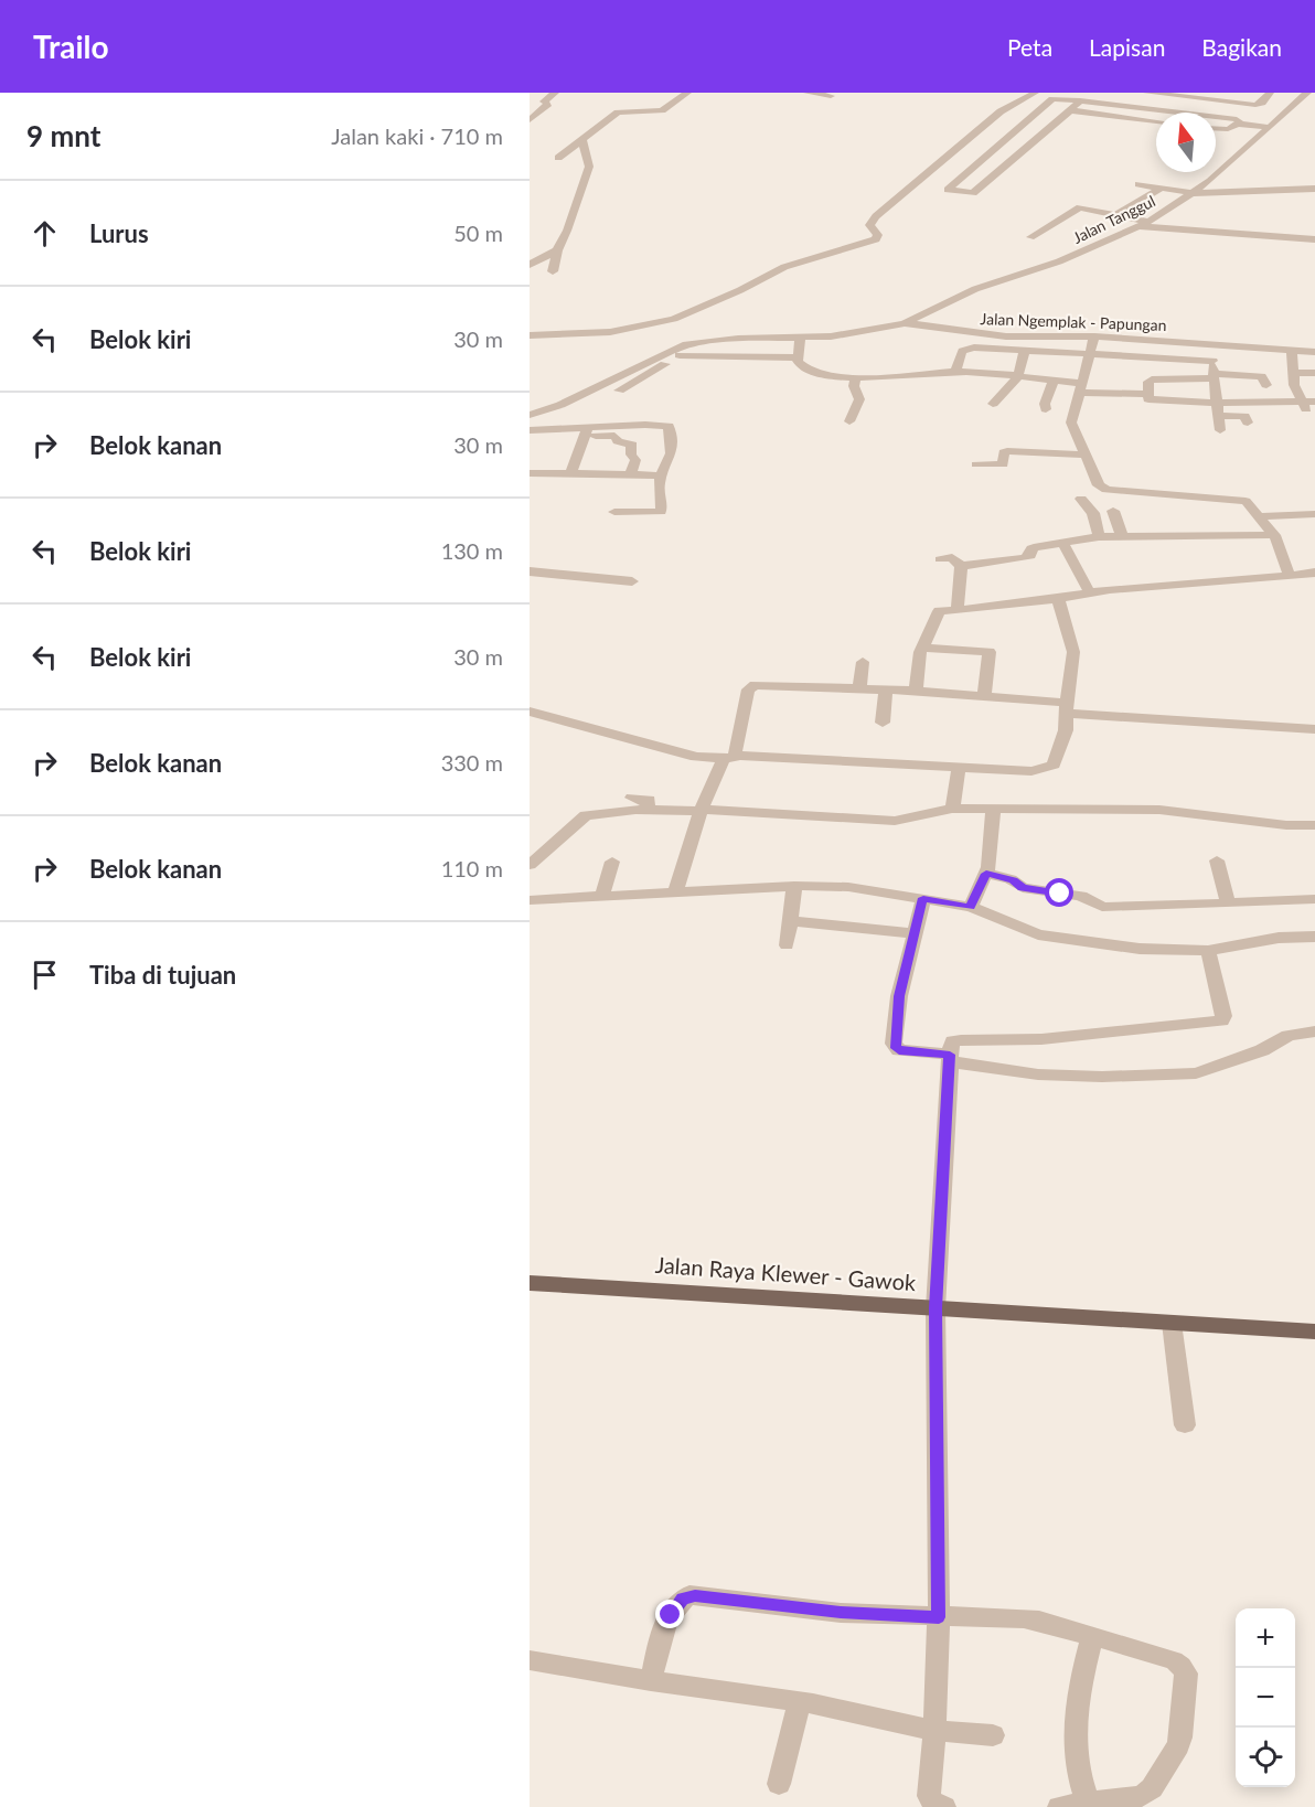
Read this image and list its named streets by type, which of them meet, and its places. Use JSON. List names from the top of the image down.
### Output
{
  "streets": {
    "main road": ["Jalan Raya Klewer - Gawok"],
    "street": ["Jalan Tanggul", "Jalan Ngemplak - Papungan"]
  },
  "crossings": [
    ["Jalan Tanggul", "Jalan Ngemplak - Papungan"]
  ],
  "north": "top",
  "page": {
    "header": "Trailo",
    "nav": ["Peta", "Lapisan", "Bagikan"],
    "heading": ["9 mnt", "Jalan kaki · 710 m"],
    "list": [
      ["Lurus", "50 m"],
      ["Belok kiri", "30 m"],
      ["Belok kanan", "30 m"],
      ["Belok kiri", "130 m"],
      ["Belok kiri", "30 m"],
      ["Belok kanan", "330 m"],
      ["Belok kanan", "110 m"],
      "Tiba di tujuan"
    ],
    "map_buttons": ["+", "−"]
  }
}
